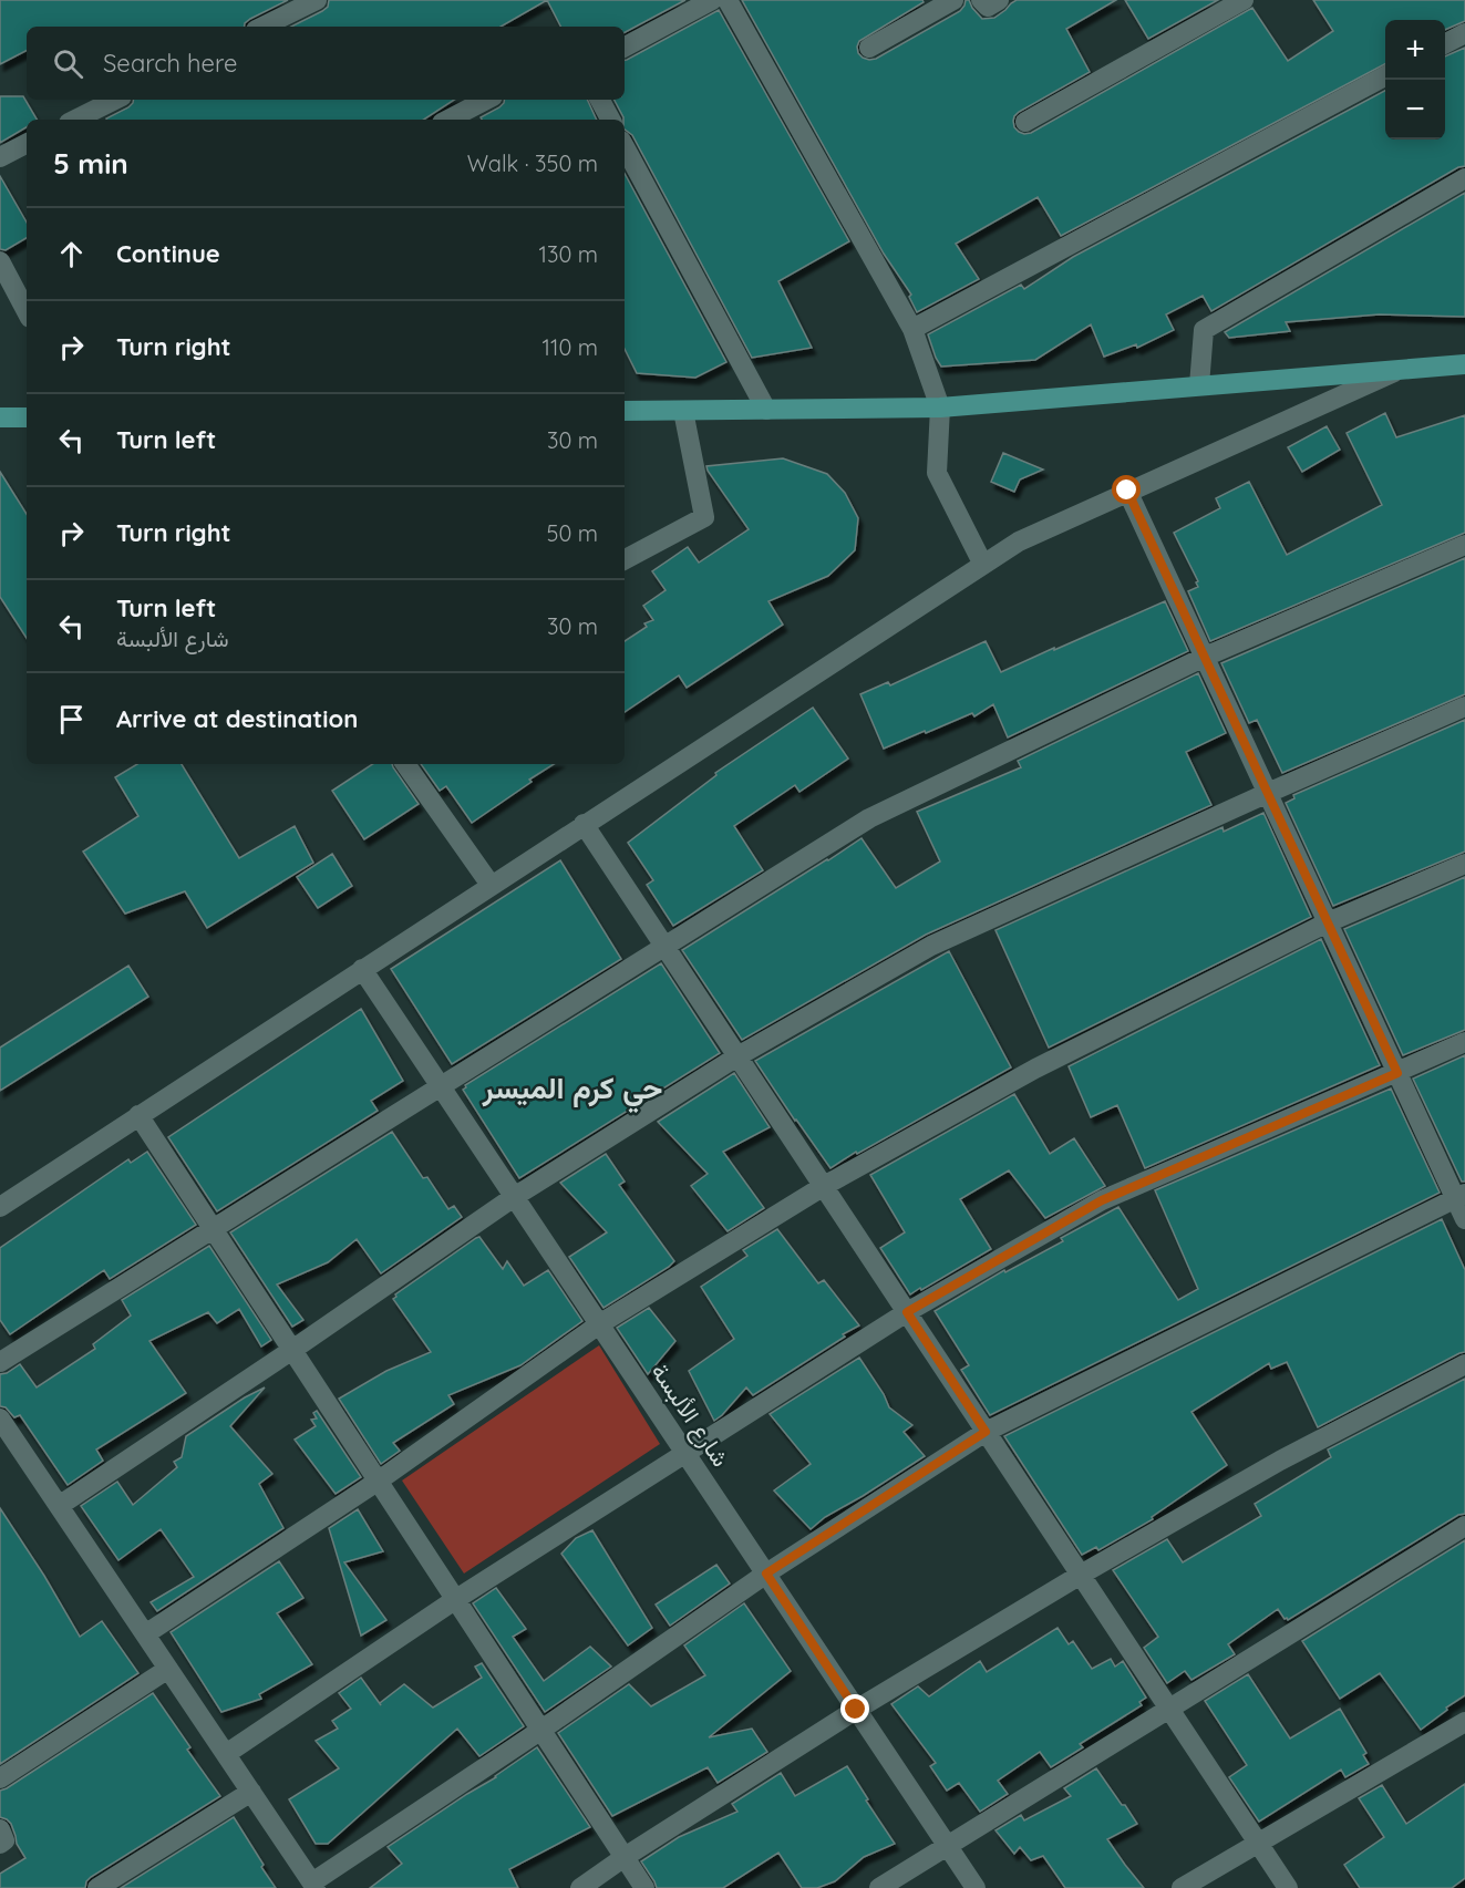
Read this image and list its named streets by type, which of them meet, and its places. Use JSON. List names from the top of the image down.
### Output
{
  "streets": {
    "street": ["شارع الألبسة"]
  },
  "districts": ["حي كرم الميسر"],
  "page": {
    "map_buttons": ["+", "−"],
    "search": "Search here",
    "heading": ["5 min", "Walk · 350 m"],
    "list": [
      ["Continue", "130 m"],
      ["Turn right", "110 m"],
      ["Turn left", "30 m"],
      ["Turn right", "50 m"],
      ["Turn left", "شارع الألبسة", "30 m"],
      "Arrive at destination"
    ]
  }
}
